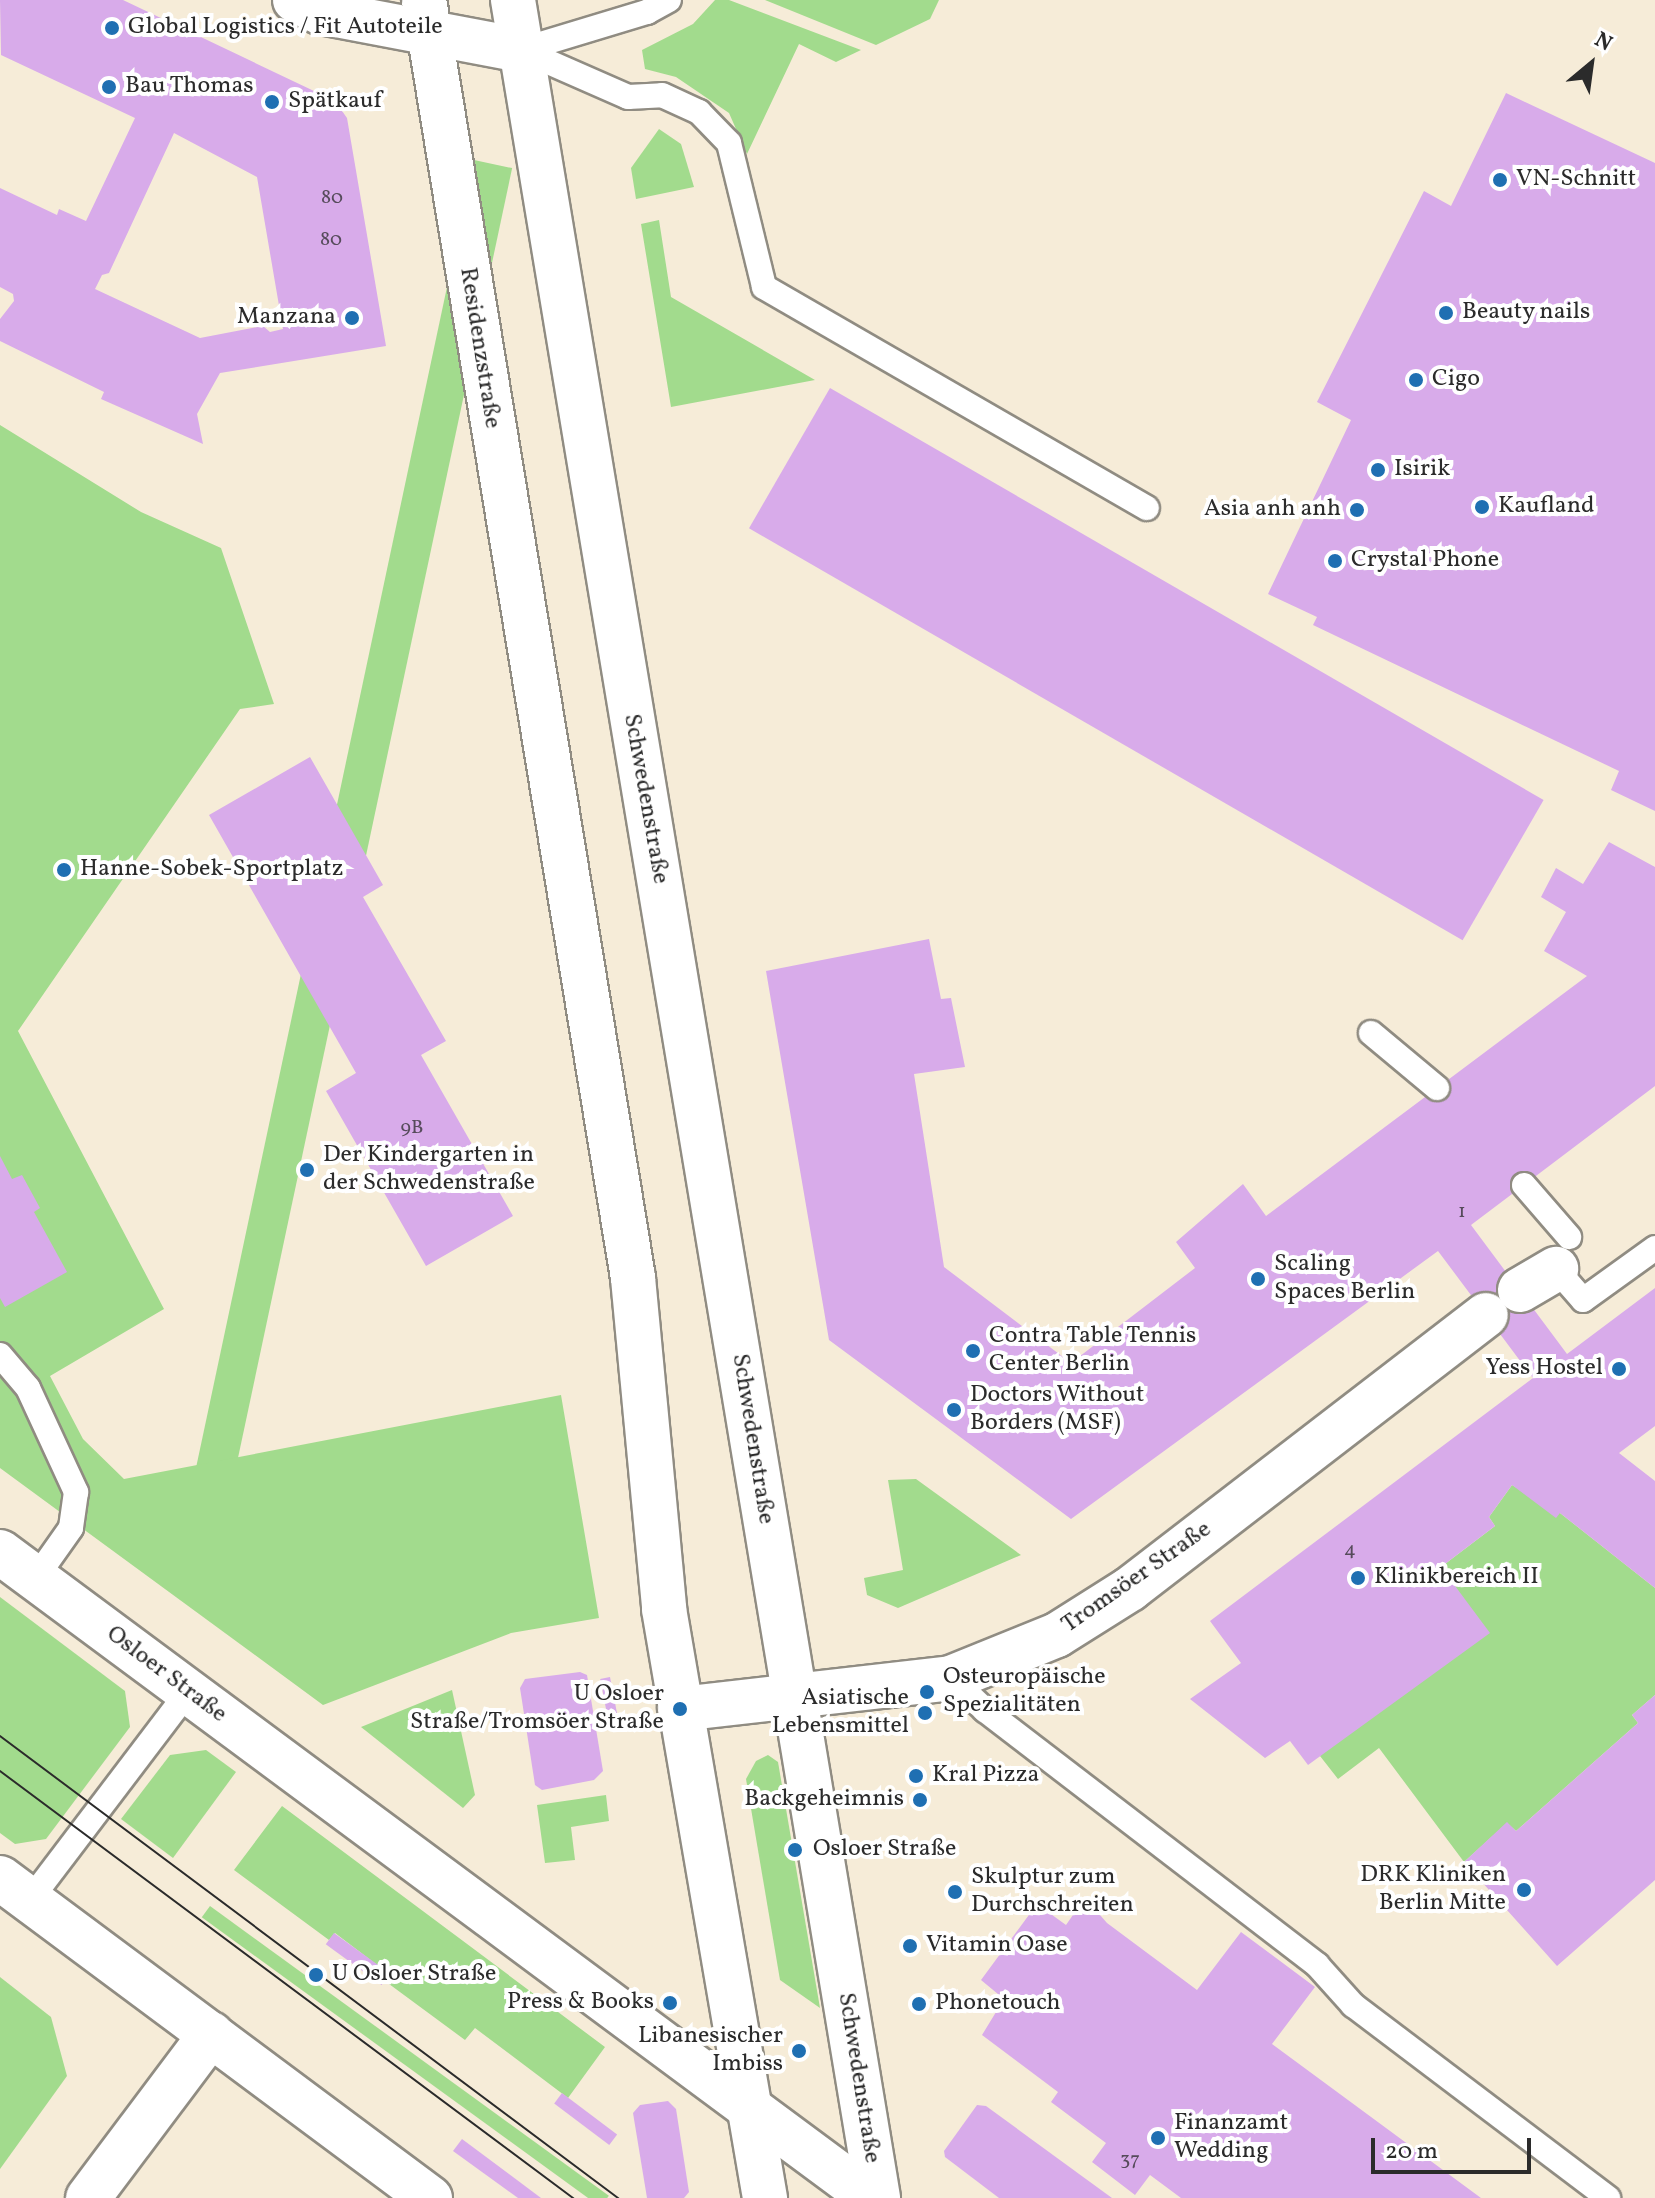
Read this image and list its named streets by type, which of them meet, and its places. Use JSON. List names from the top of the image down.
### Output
{
  "streets": {
    "main road": [
      "Residenzstraße",
      "Schwedenstraße",
      "Tromsöer Straße",
      "Osloer Straße"
    ]
  },
  "crossings": [
    ["Residenzstraße", "Tromsöer Straße"],
    ["Schwedenstraße", "Tromsöer Straße"]
  ],
  "places": [
    "Global Logistics / Fit Autoteile",
    "Bau Thomas",
    "Spätkauf",
    "VN-Schnitt",
    "Beauty nails",
    "Manzana",
    "Cigo",
    "Isirik",
    "Kaufland",
    "Asia anh anh",
    "Crystal Phone",
    "Hanne-Sobek-Sportplatz",
    "Der Kindergarten in der Schwedenstraße",
    "Scaling Spaces Berlin",
    "Contra Table Tennis Center Berlin",
    "Yess Hostel",
    "Doctors Without Borders (MSF)",
    "Klinikbereich II",
    "Osteuropäische Spezialitäten",
    "U Osloer Straße/Tromsöer Straße",
    "Asiatische Lebensmittel",
    "Kral Pizza",
    "Backgeheimnis",
    "Osloer Straße",
    "DRK Kliniken Berlin Mitte",
    "Skulptur zum Durchschreiten",
    "Vitamin Oase",
    "U Osloer Straße",
    "Press & Books",
    "Phonetouch",
    "Libanesischer Imbiss",
    "Finanzamt Wedding"
  ],
  "house_numbers": [
    "80",
    "80",
    "9B",
    "1",
    "4",
    "37"
  ],
  "scale_bar": "20 m",
  "north": "top right"
}
